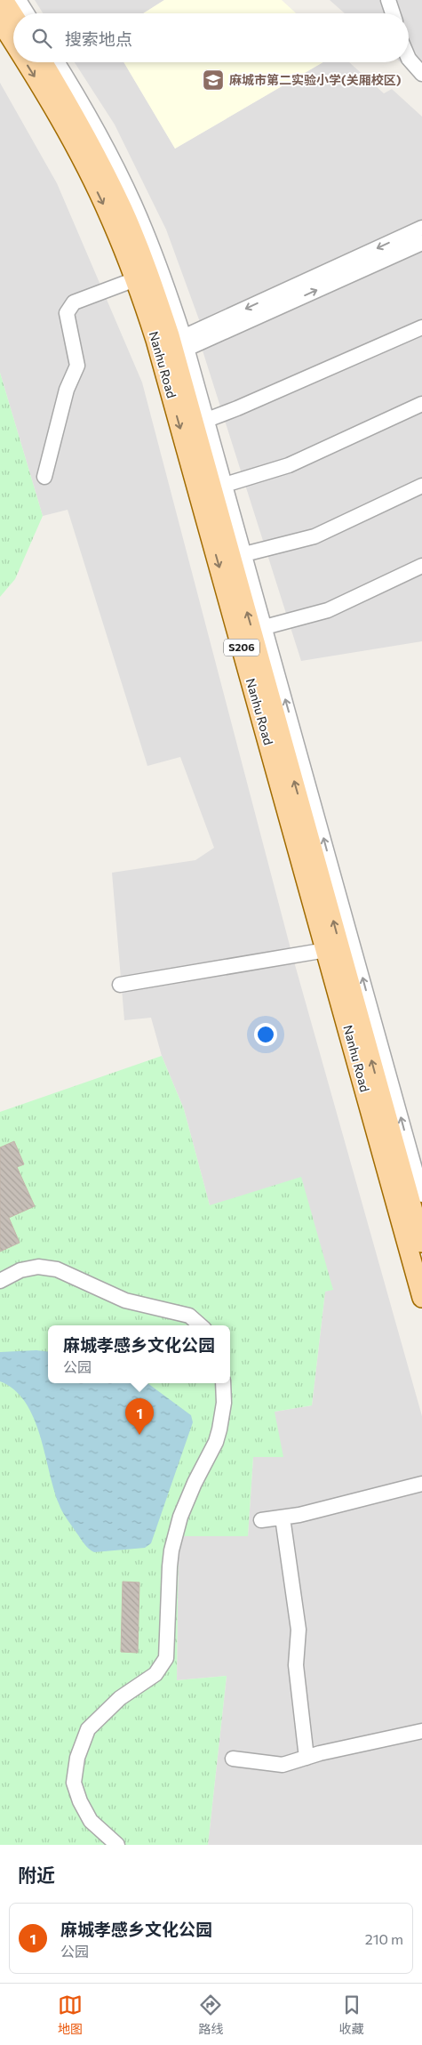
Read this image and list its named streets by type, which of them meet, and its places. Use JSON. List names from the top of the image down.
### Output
{
  "streets": {
    "main road": ["Nanhu Road", "S206"]
  },
  "places": {
    "school or university": ["麻城市第二实验小学(关厢校区)"]
  },
  "page": {
    "search": "搜索地点",
    "popup": ["麻城孝感乡文化公园", "公园"],
    "pins": "1",
    "heading": "附近",
    "list": [
      {
        "mark": "1",
        "name": "麻城孝感乡文化公园",
        "note": "公园",
        "value": "210 m"
      }
    ],
    "nav": ["地图", "路线", "收藏"]
  }
}
